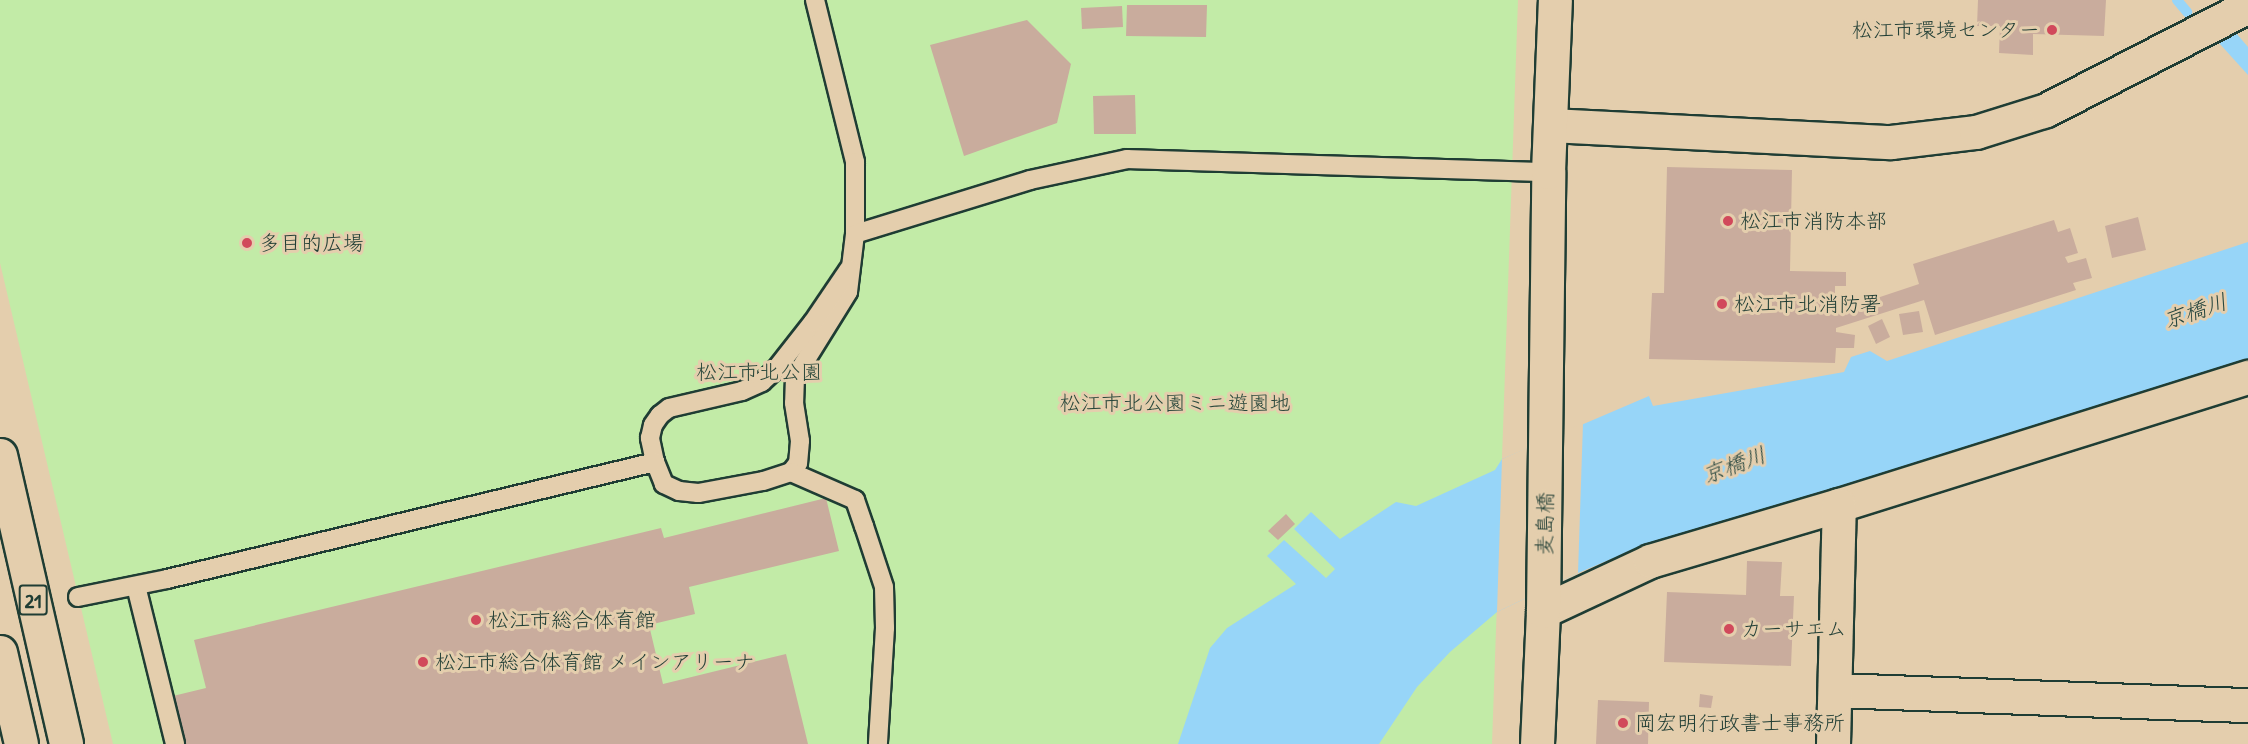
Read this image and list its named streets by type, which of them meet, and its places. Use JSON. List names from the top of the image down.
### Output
{
  "streets": {
    "street": ["麦島橋", "21"]
  },
  "water": ["京橋川"],
  "parks": ["松江市北公園", "松江市北公園ミニ遊園地"],
  "places": [
    "松江市環境センター",
    "松江市消防本部",
    "多目的広場",
    "松江市北消防署",
    "松江市総合体育館",
    "カーサエム",
    "松江市総合体育館 メインアリーナ",
    "岡宏明行政書士事務所"
  ]
}
